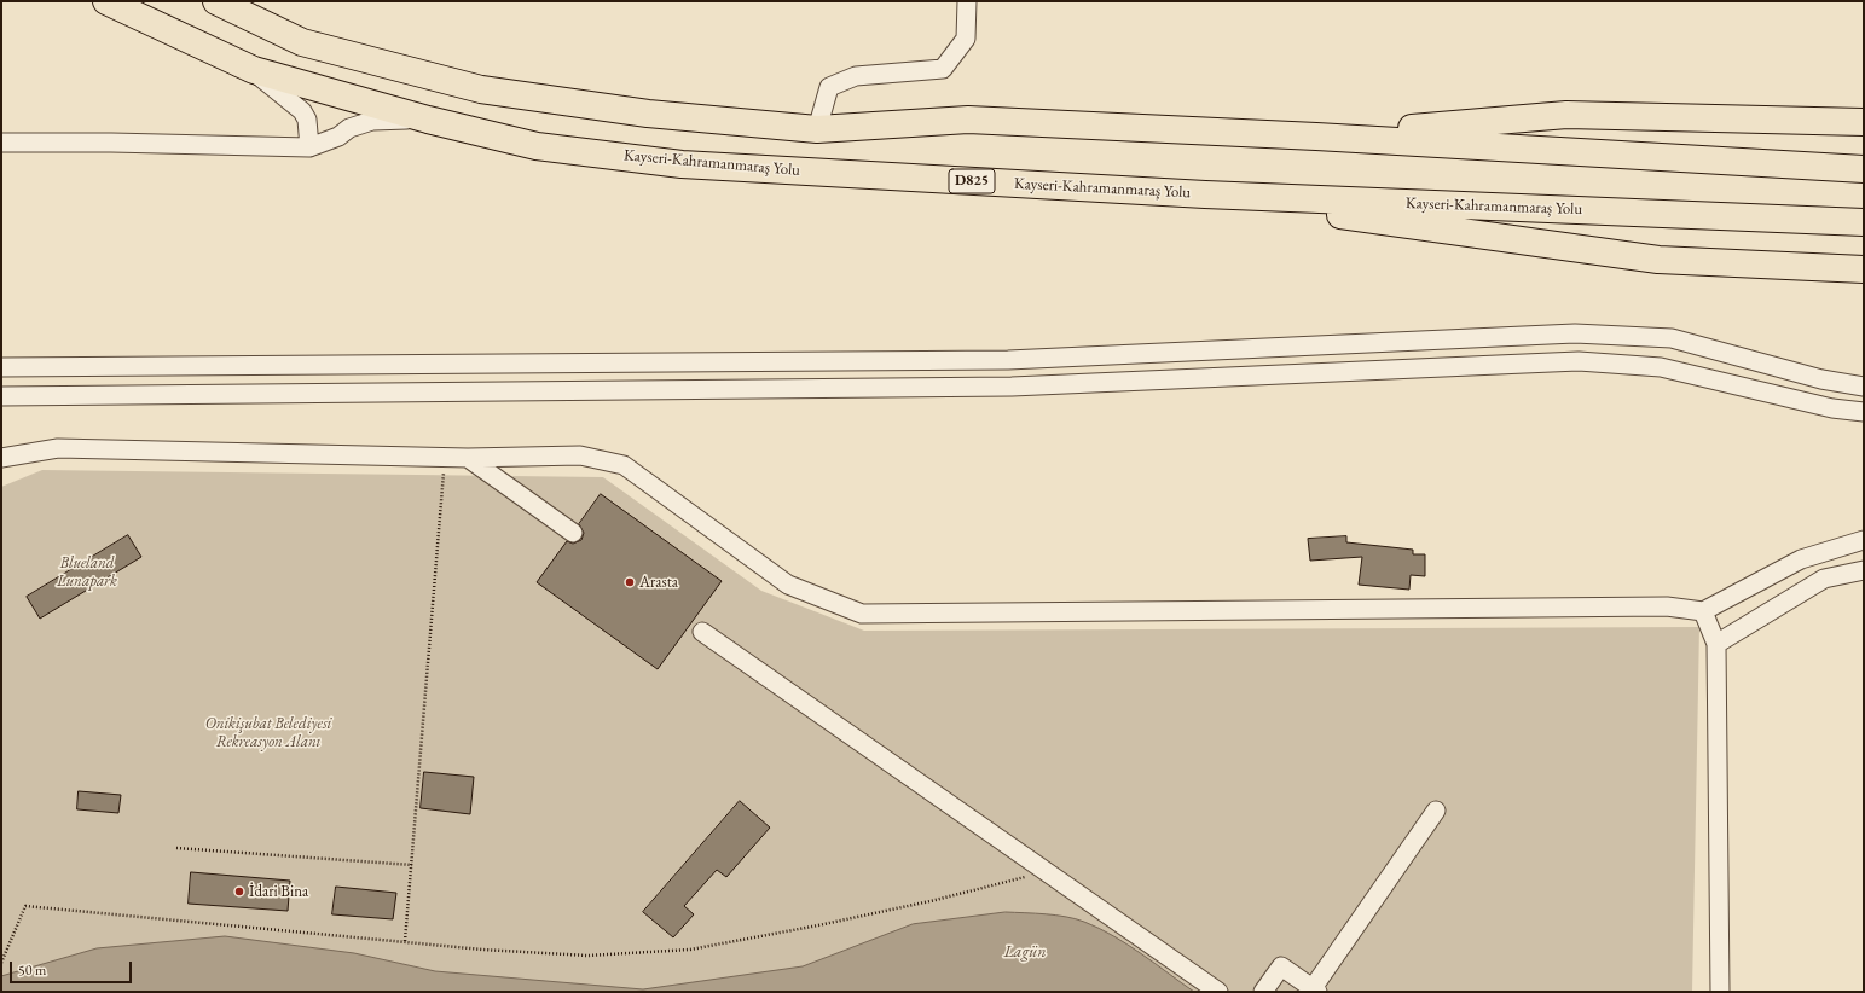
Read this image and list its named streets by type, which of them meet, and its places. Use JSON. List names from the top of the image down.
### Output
{
  "streets": {
    "highway": ["Kayseri-Kahramanmaraş Yolu", "D825"]
  },
  "water": ["Lagün"],
  "parks": ["Blueland Lunapark", "Onikişubat Belediyesi Rekreasyon Alanı"],
  "places": ["Arasta", "İdari Bina"],
  "scale_bar": "50 m"
}
